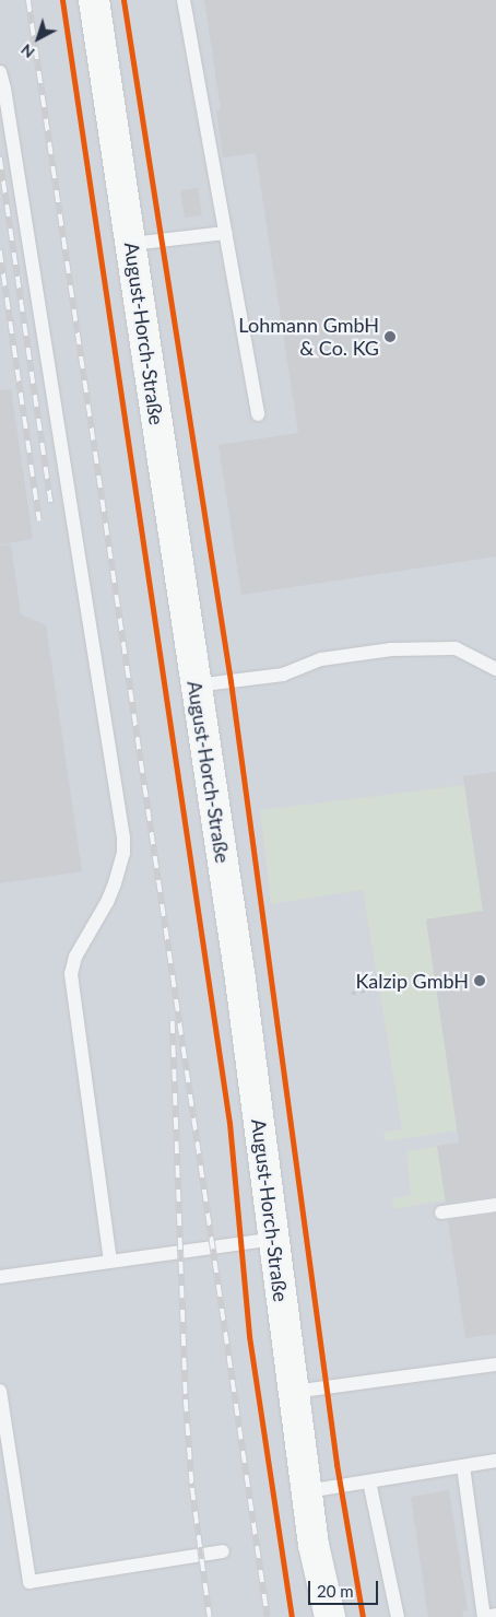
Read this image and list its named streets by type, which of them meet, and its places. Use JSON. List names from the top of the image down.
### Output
{
  "streets": {
    "main road": ["August-Horch-Straße"]
  },
  "places": ["Lohmann GmbH & Co. KG", "Kalzip GmbH"],
  "scale_bar": "20 m",
  "north": "bottom left"
}
